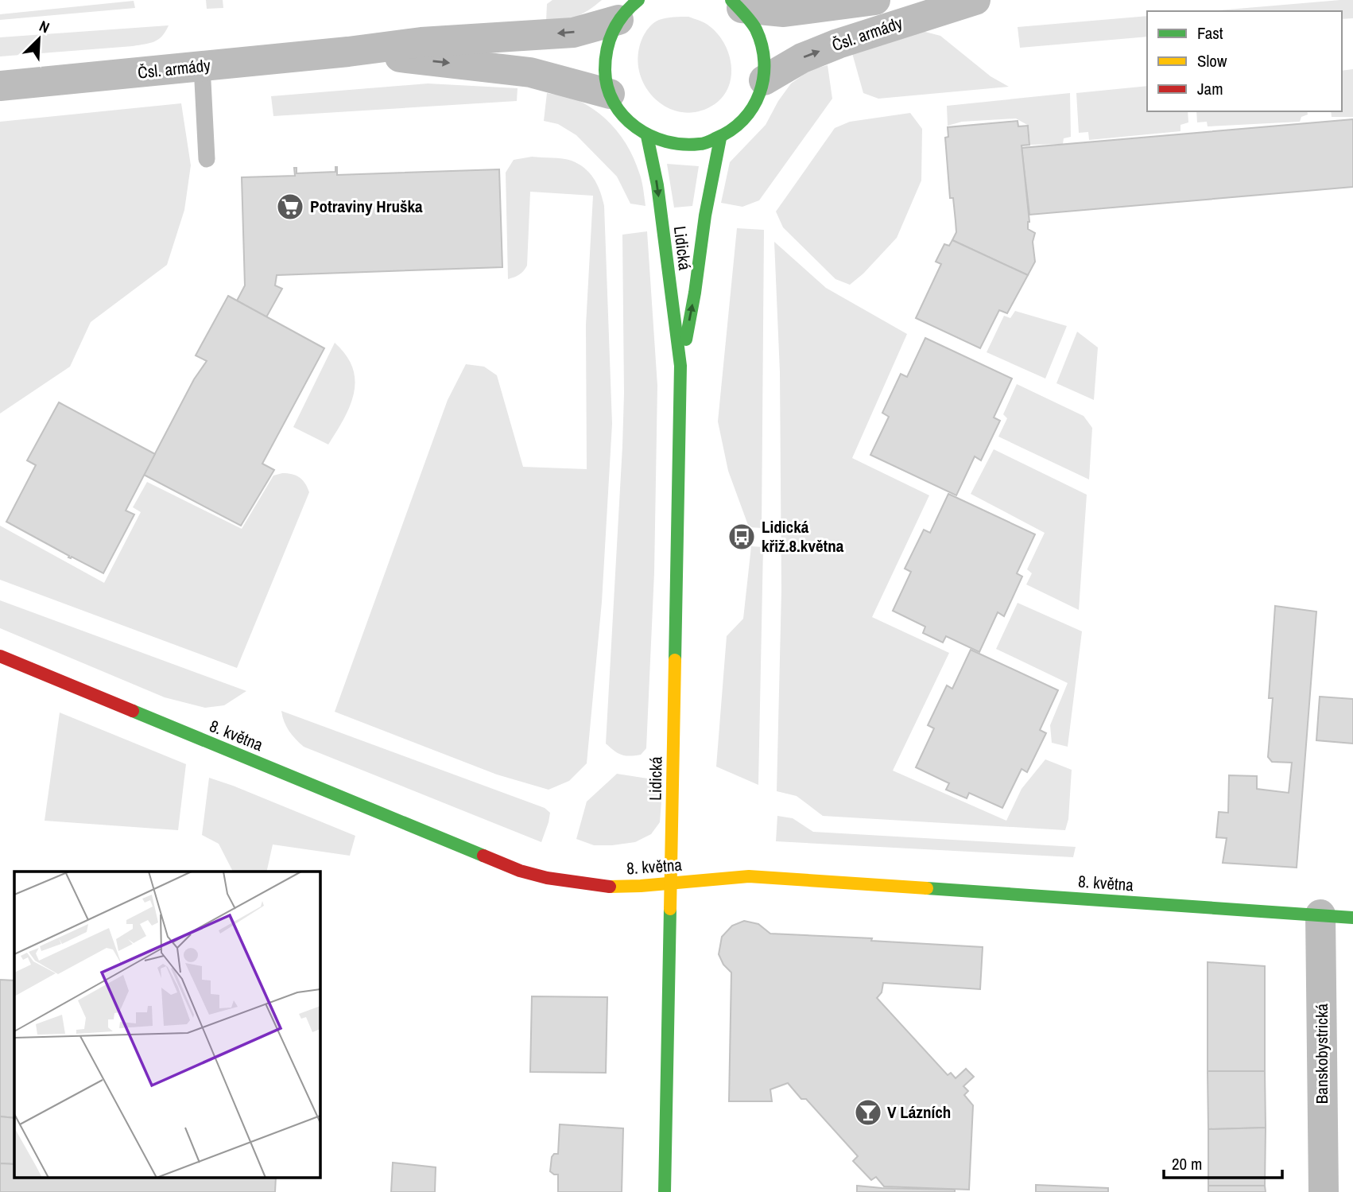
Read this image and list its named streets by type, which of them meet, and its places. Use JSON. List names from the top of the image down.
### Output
{
  "streets": {
    "main road": ["Lidická", "8. května"],
    "street": ["Čsl. armády", "Banskobystrická"]
  },
  "crossings": [
    ["Lidická", "8. května"],
    ["8. května", "Banskobystrická"]
  ],
  "places": {
    "supermarket": ["Potraviny Hruška"],
    "bus stop": ["Lidická křiž.8.května"],
    "bar": ["V Lázních"]
  },
  "legend": ["Fast", "Slow", "Jam"],
  "scale_bar": "20 m",
  "north": "top right"
}
